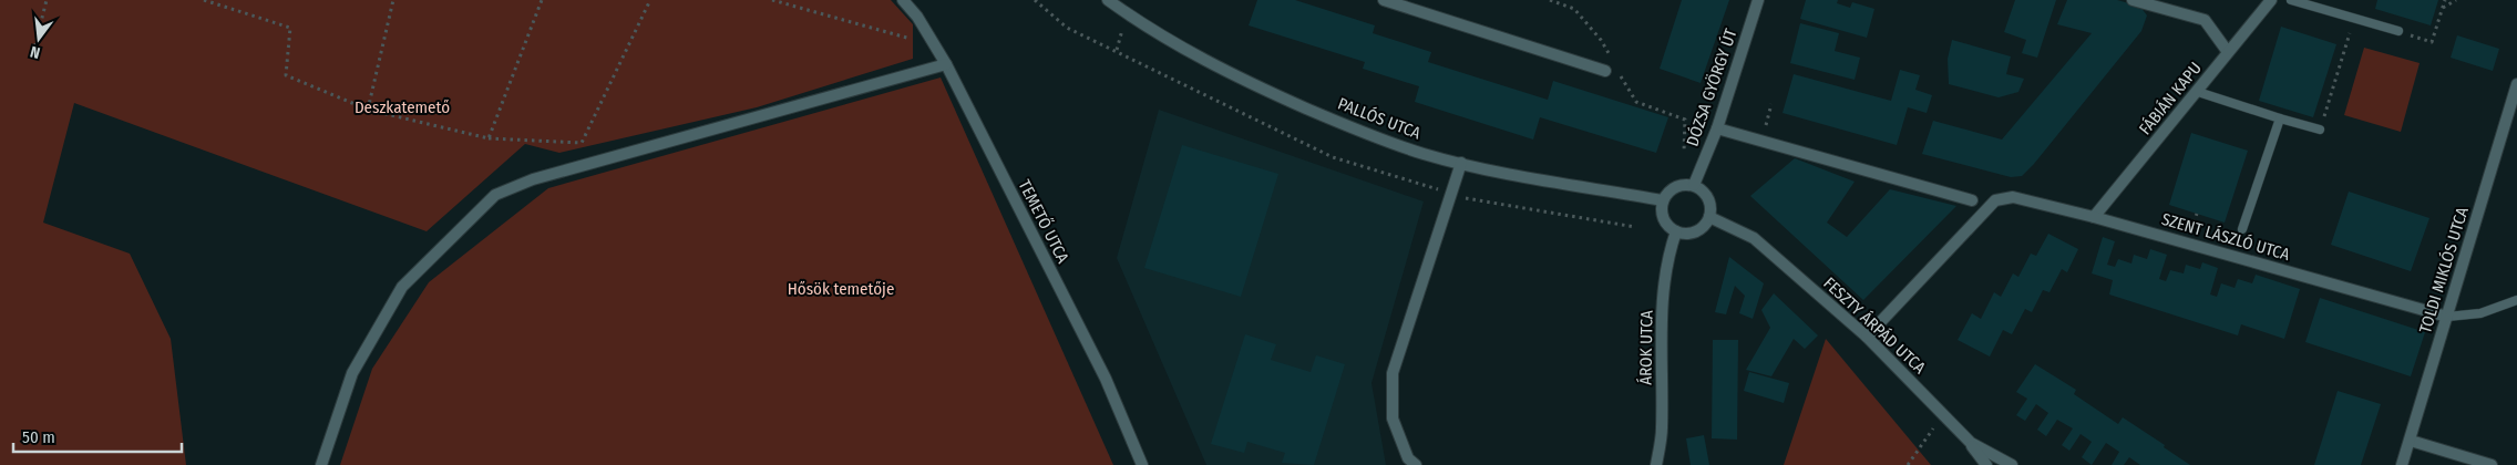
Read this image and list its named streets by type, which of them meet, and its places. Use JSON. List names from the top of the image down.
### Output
{
  "streets": {
    "street": [
      "DÓZSA GYÖRGY ÚT",
      "FÁBIÁN KAPU",
      "PALLÓS UTCA",
      "TEMETŐ UTCA",
      "SZENT LÁSZLÓ UTCA",
      "TOLDI MIKLÓS UTCA",
      "FESZTY ÁRPÁD UTCA",
      "ÁROK UTCA"
    ]
  },
  "crossings": [
    ["DÓZSA GYÖRGY ÚT", "PALLÓS UTCA"],
    ["DÓZSA GYÖRGY ÚT", "FESZTY ÁRPÁD UTCA"],
    ["DÓZSA GYÖRGY ÚT", "ÁROK UTCA"],
    ["FÁBIÁN KAPU", "SZENT LÁSZLÓ UTCA"],
    ["PALLÓS UTCA", "FESZTY ÁRPÁD UTCA"],
    ["PALLÓS UTCA", "ÁROK UTCA"],
    ["SZENT LÁSZLÓ UTCA", "TOLDI MIKLÓS UTCA"],
    ["SZENT LÁSZLÓ UTCA", "FESZTY ÁRPÁD UTCA"],
    ["FESZTY ÁRPÁD UTCA", "ÁROK UTCA"]
  ],
  "parks": ["Deszkatemető", "Hősök temetője"],
  "scale_bar": "50 m",
  "north": "bottom"
}
